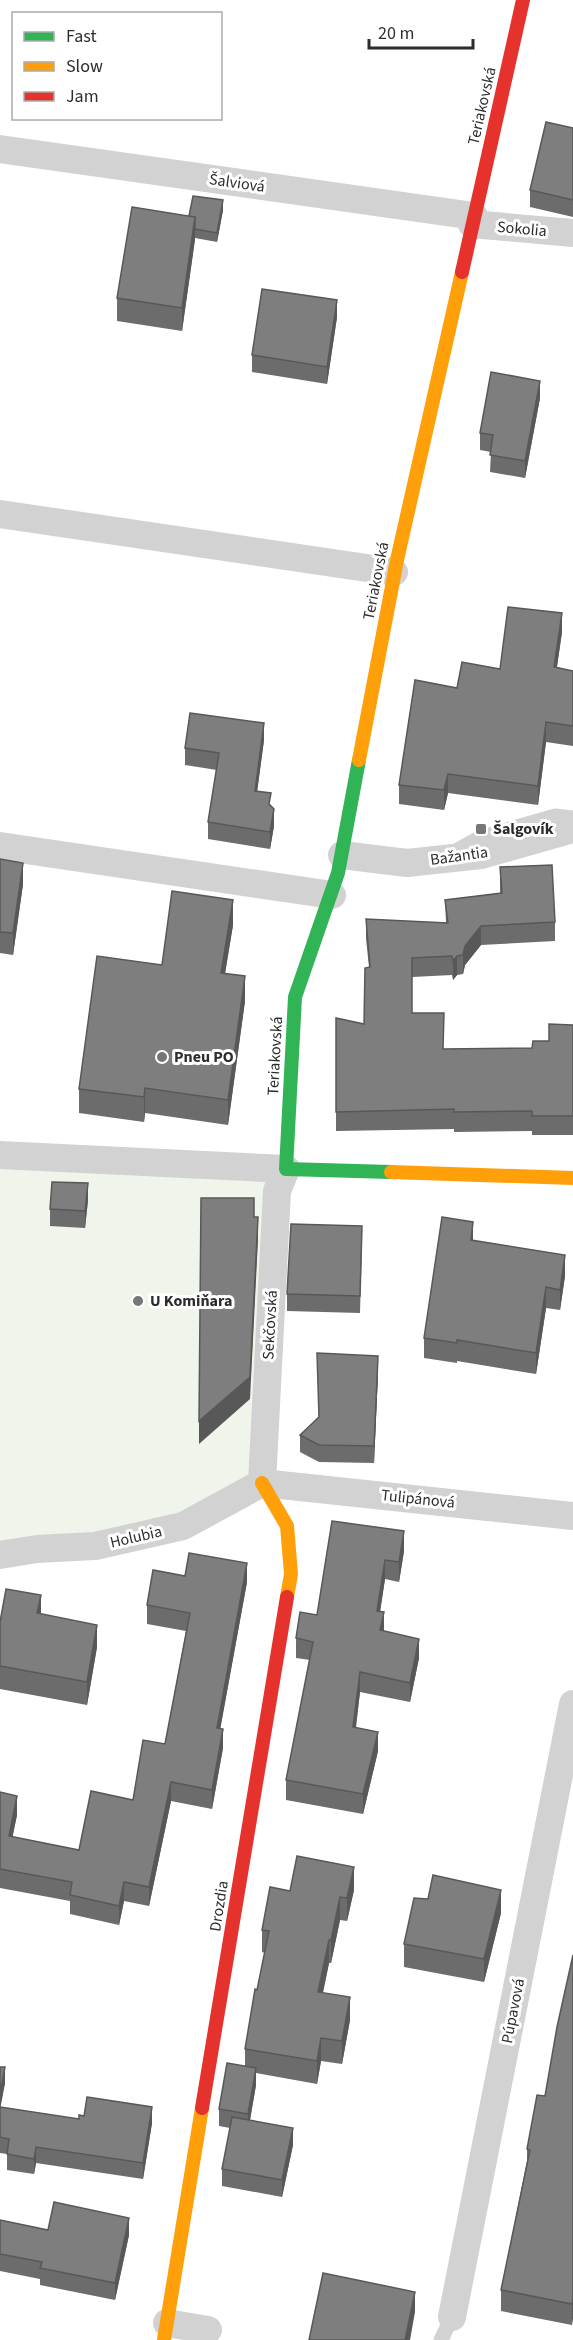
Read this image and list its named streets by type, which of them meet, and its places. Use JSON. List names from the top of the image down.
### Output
{
  "streets": {
    "street": [
      "Teriakovská",
      "Šalviová",
      "Sokolia",
      "Bažantia",
      "Sekčovská",
      "Tulipánová",
      "Holubia",
      "Drozdia",
      "Púpavová"
    ]
  },
  "crossings": [
    ["Teriakovská", "Šalviová"],
    ["Teriakovská", "Sokolia"],
    ["Teriakovská", "Bažantia"],
    ["Teriakovská", "Sekčovská"],
    ["Šalviová", "Sokolia"],
    ["Sekčovská", "Tulipánová"],
    ["Sekčovská", "Holubia"],
    ["Sekčovská", "Drozdia"],
    ["Tulipánová", "Holubia"],
    ["Tulipánová", "Drozdia"],
    ["Holubia", "Drozdia"]
  ],
  "places": {
    "transit": ["Šalgovík"],
    "other": ["Pneu PO", "U Komiňara"]
  },
  "legend": ["Fast", "Slow", "Jam"],
  "scale_bar": "20 m"
}
